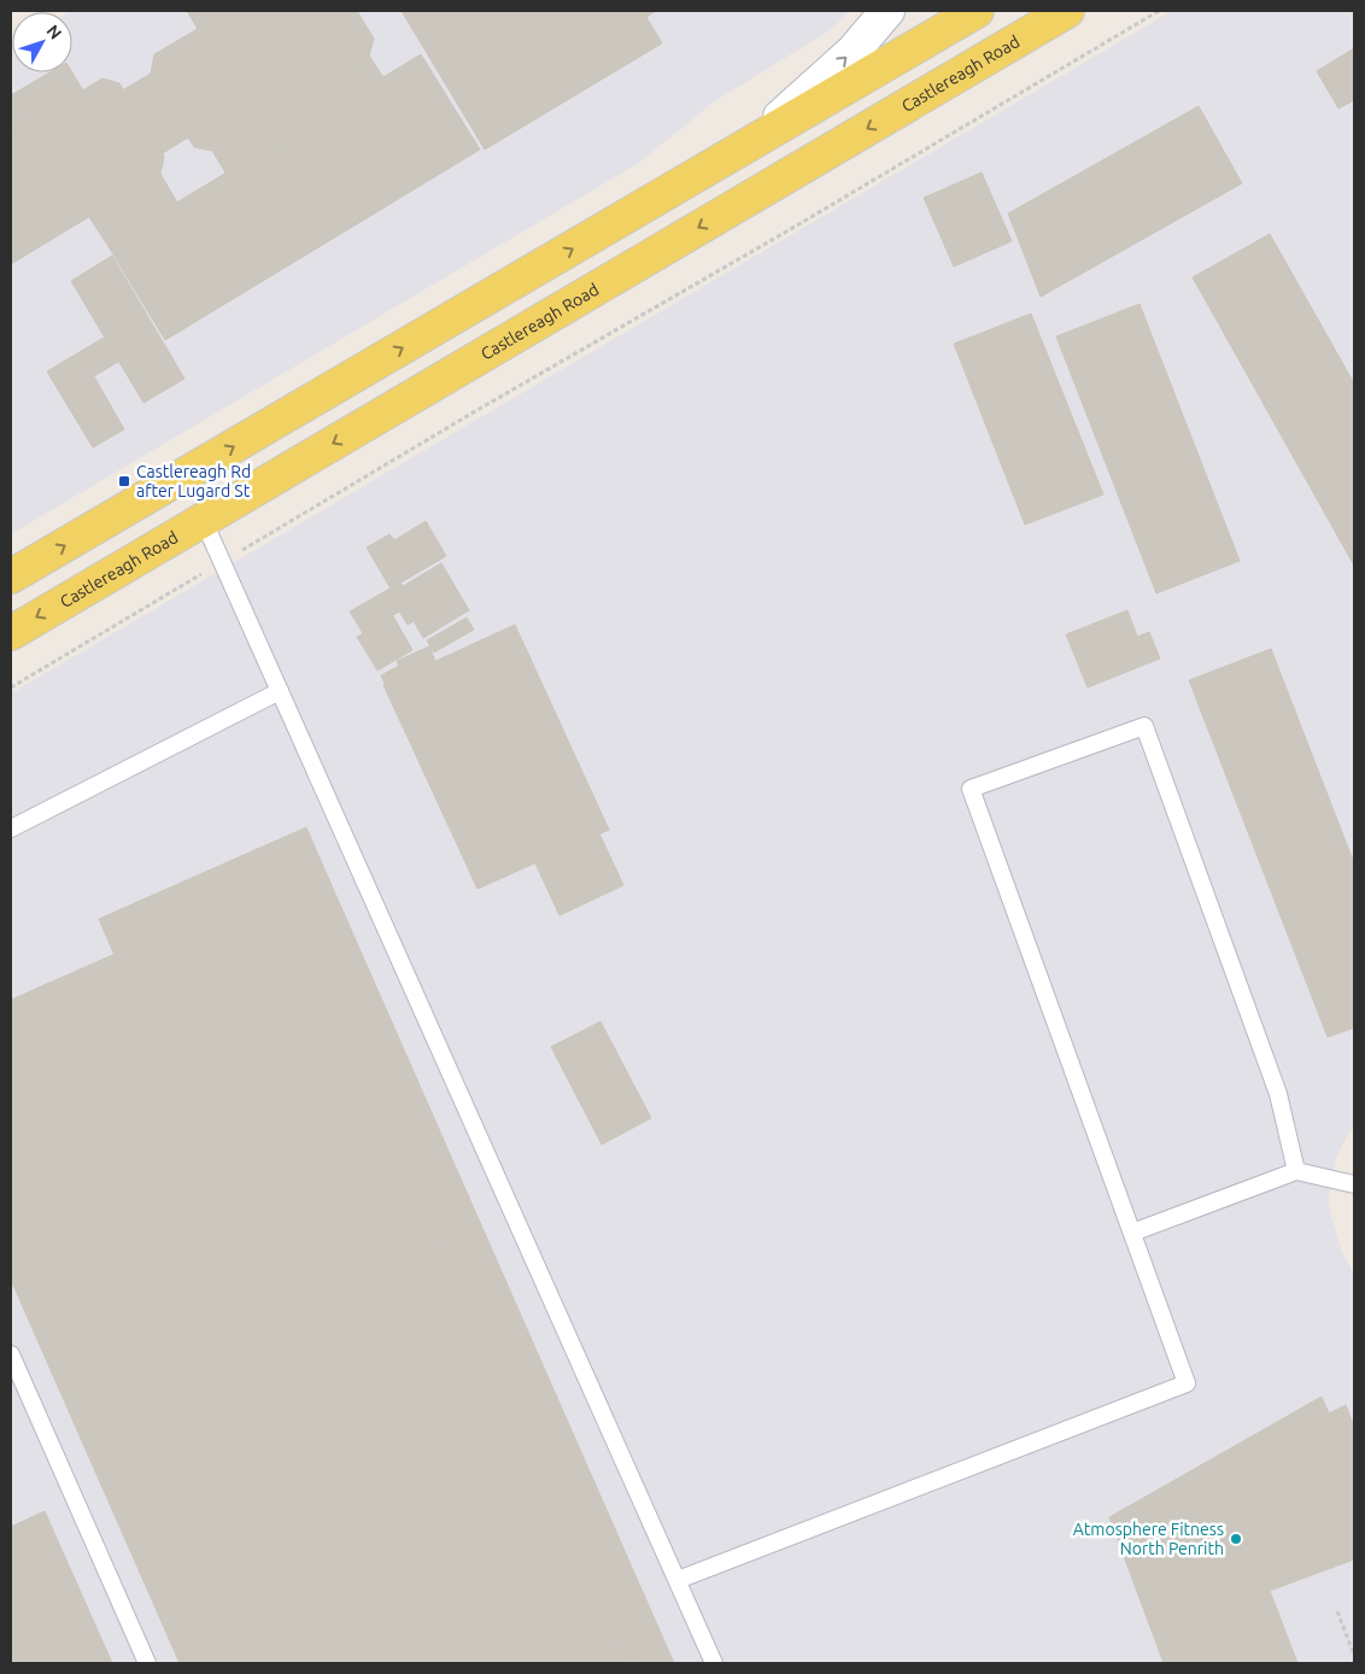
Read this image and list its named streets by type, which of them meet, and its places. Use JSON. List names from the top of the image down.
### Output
{
  "streets": {
    "main road": ["Castlereagh Road"]
  },
  "places": {
    "transit": ["Castlereagh Rd after Lugard St"],
    "other": ["Atmosphere Fitness North Penrith"]
  },
  "north": "top right"
}
